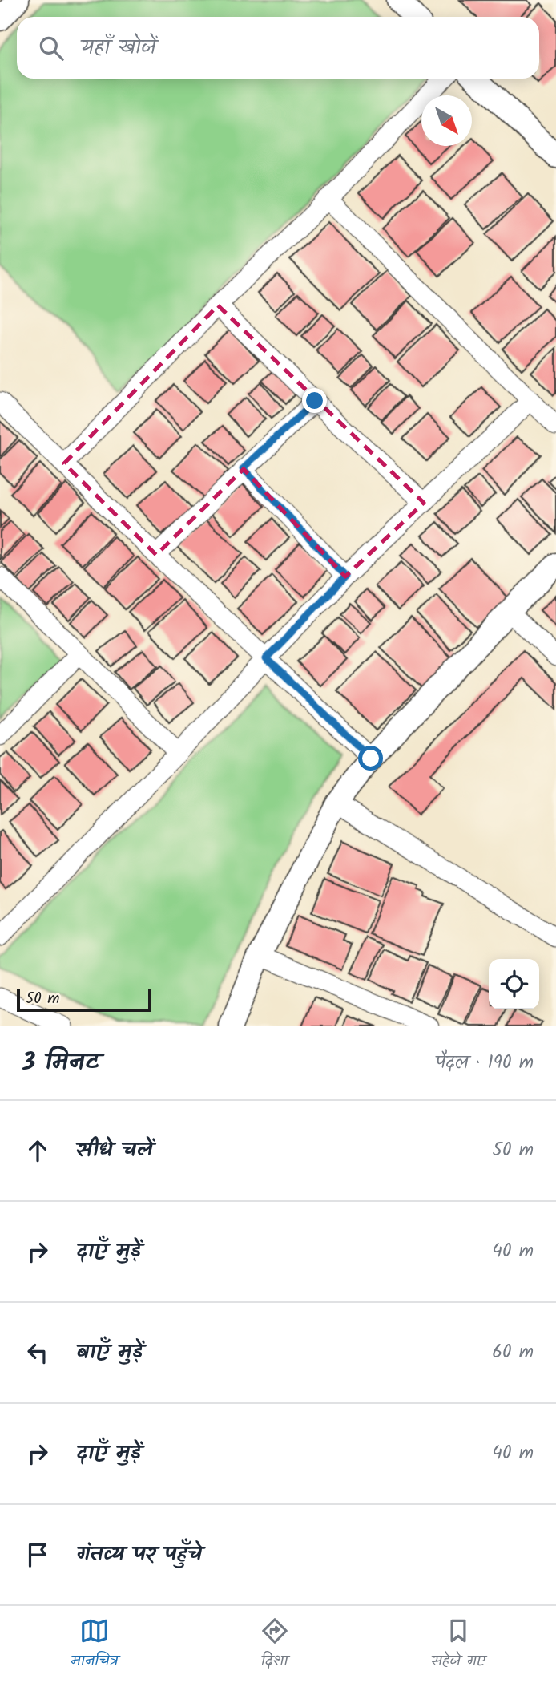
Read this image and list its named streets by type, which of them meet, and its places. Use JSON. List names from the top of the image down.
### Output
{
  "scale_bar": "50 m",
  "north": "bottom right",
  "page": {
    "search": "यहाँ खोजें",
    "scale": "50 m",
    "heading": ["3 मिनट", "पैदल · 190 m"],
    "list": [
      ["सीधे चलें", "50 m"],
      ["दाएँ मुड़ें", "40 m"],
      ["बाएँ मुड़ें", "60 m"],
      ["दाएँ मुड़ें", "40 m"],
      "गंतव्य पर पहुँचे"
    ],
    "nav": ["मानचित्र", "दिशा", "सहेजे गए"]
  }
}
